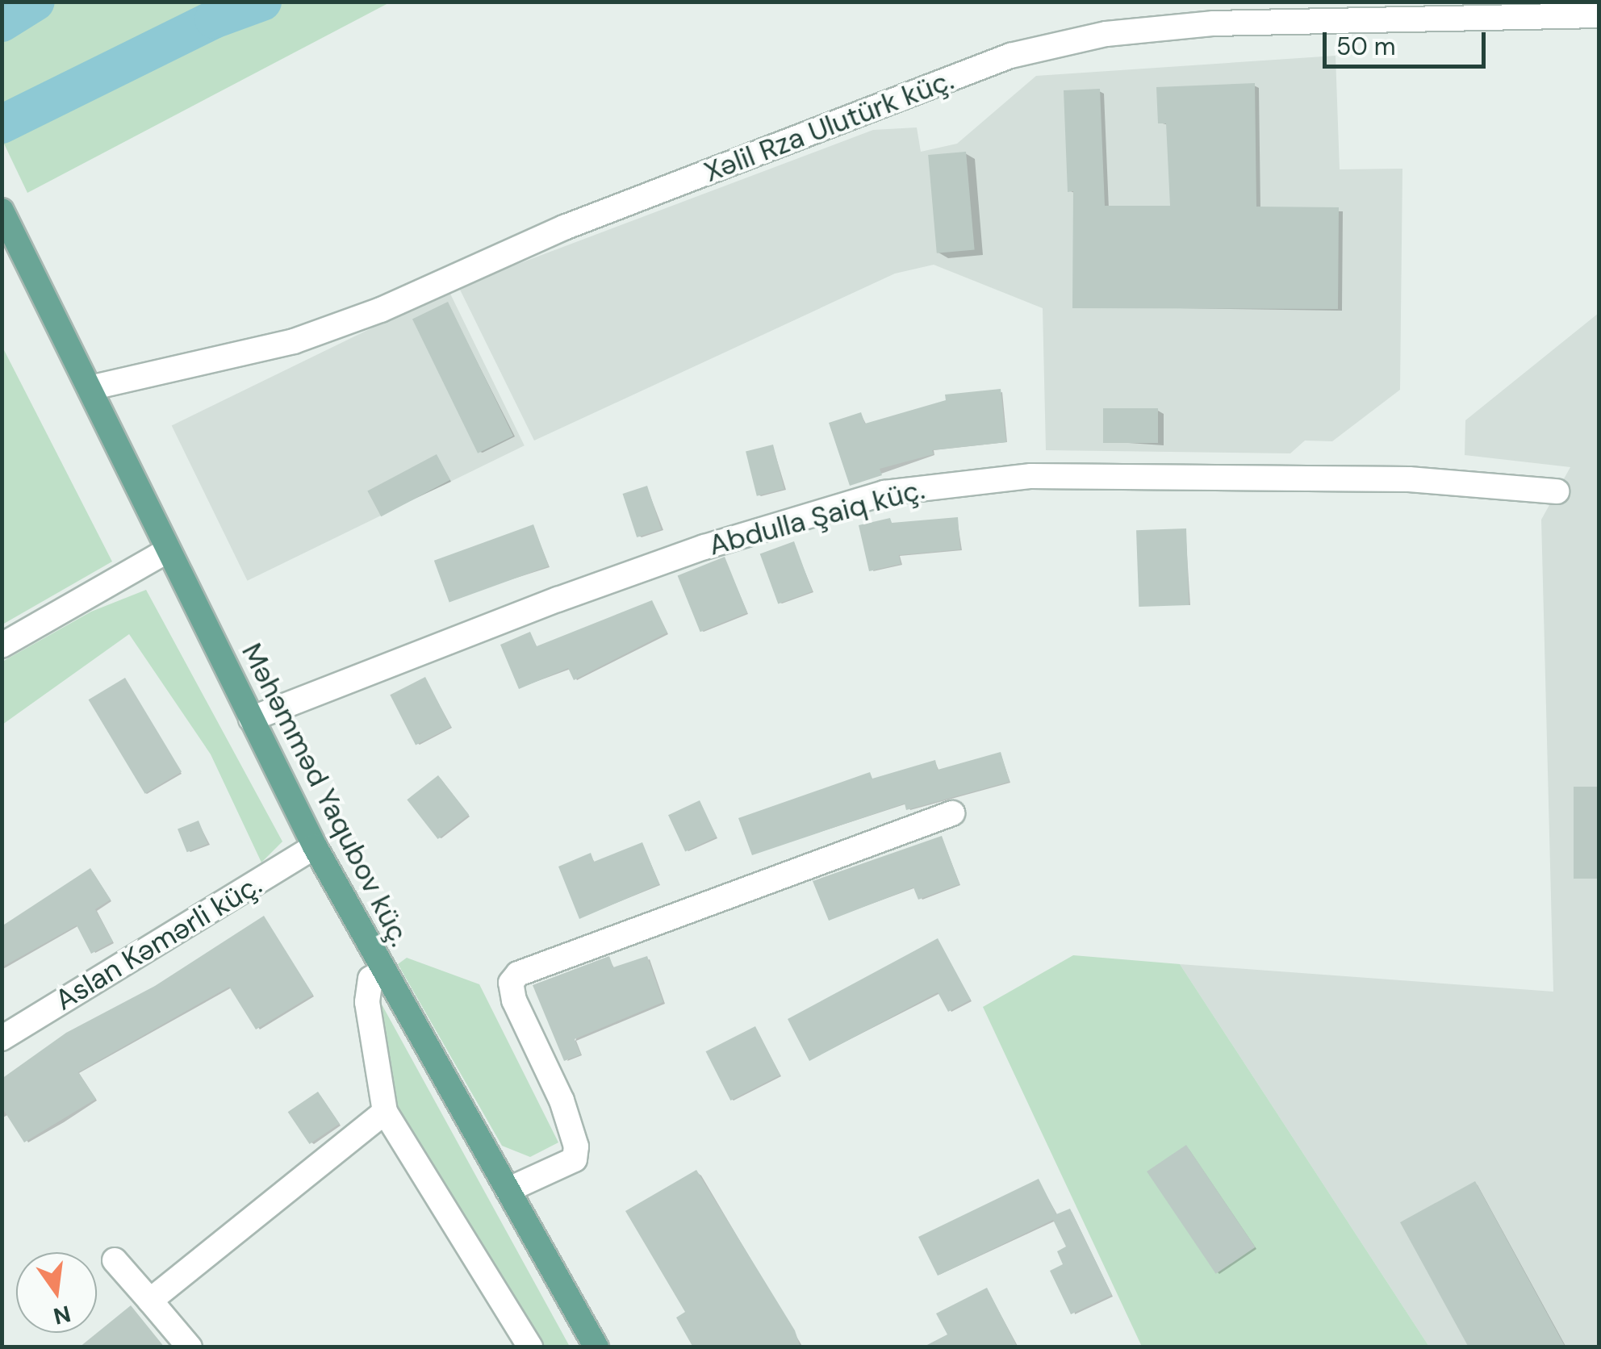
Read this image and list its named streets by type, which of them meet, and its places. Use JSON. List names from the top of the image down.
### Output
{
  "streets": {
    "main road": ["Məhəmməd Yaqubov küç."],
    "street": ["Xəlil Rza Ulutürk küç.", "Abdulla Şaiq küç.", "Aslan Kəmərli küç."]
  },
  "crossings": [
    ["Xəlil Rza Ulutürk küç.", "Məhəmməd Yaqubov küç."],
    ["Abdulla Şaiq küç.", "Məhəmməd Yaqubov küç."],
    ["Məhəmməd Yaqubov küç.", "Aslan Kəmərli küç."]
  ],
  "scale_bar": "50 m",
  "north": "bottom"
}
